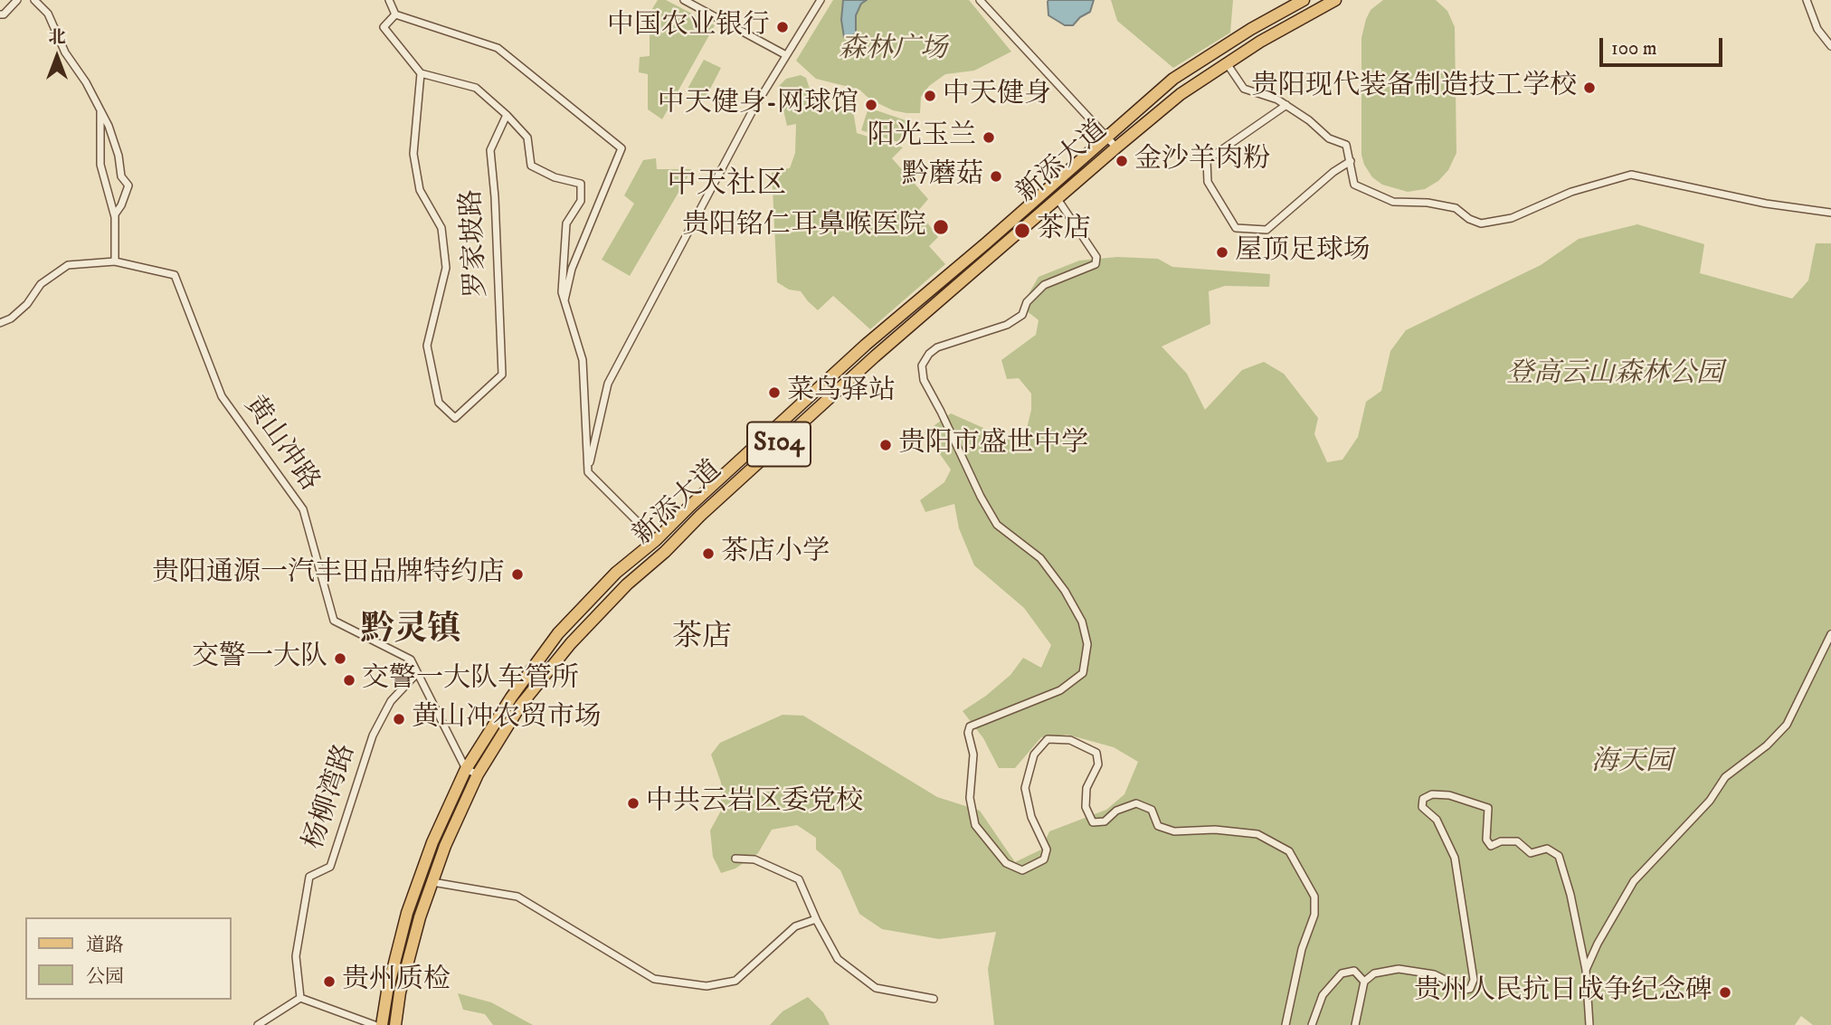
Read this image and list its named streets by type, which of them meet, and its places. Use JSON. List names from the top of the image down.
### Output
{
  "streets": {
    "main road": ["新添大道", "S104"],
    "street": ["罗家坡路", "黄山冲路", "杨柳湾路"]
  },
  "crossings": [
    ["新添大道", "黄山冲路"],
    ["黄山冲路", "杨柳湾路"]
  ],
  "districts": ["中天社区", "黔灵镇", "茶店"],
  "parks": ["森林广场", "登高云山森林公园", "海天园"],
  "places": [
    "中国农业银行",
    "贵阳现代装备制造技工学校",
    "中天健身",
    "中天健身-网球馆",
    "阳光玉兰",
    "金沙羊肉粉",
    "黔蘑菇",
    "贵阳铭仁耳鼻喉医院",
    "茶店",
    "屋顶足球场",
    "菜鸟驿站",
    "贵阳市盛世中学",
    "茶店小学",
    "贵阳通源一汽丰田品牌特约店",
    "交警一大队",
    "交警一大队车管所",
    "黄山冲农贸市场",
    "中共云岩区委党校",
    "贵州质检",
    "贵州人民抗日战争纪念碑"
  ],
  "legend": ["道路", "公园"],
  "scale_bar": "100 m",
  "north": "top"
}
